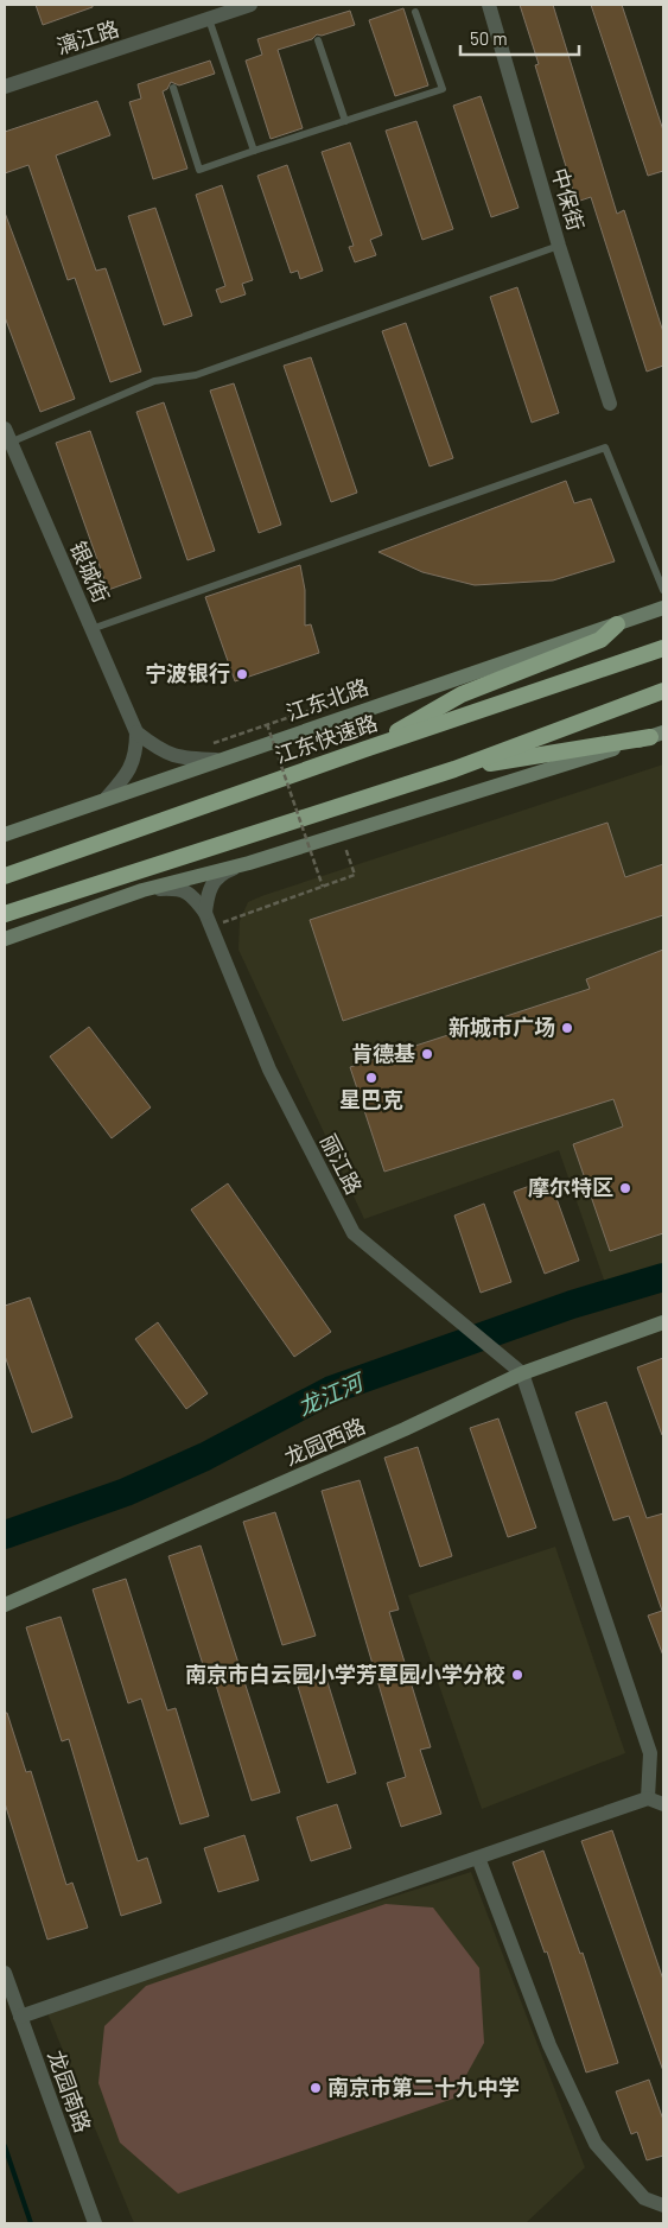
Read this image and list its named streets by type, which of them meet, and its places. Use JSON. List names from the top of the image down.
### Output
{
  "streets": {
    "highway": ["江东快速路"],
    "main road": ["江东北路", "龙园西路"],
    "street": [
      "漓江路",
      "中保街",
      "银城街",
      "丽江路",
      "龙园南路"
    ]
  },
  "crossings": [
    ["银城街", "江东北路"],
    ["丽江路", "龙园西路"]
  ],
  "water": ["龙江河"],
  "places": [
    "宁波银行",
    "新城市广场",
    "肯德基",
    "星巴克",
    "摩尔特区",
    "南京市白云园小学芳草园小学分校",
    "南京市第二十九中学"
  ],
  "scale_bar": "50 m"
}
